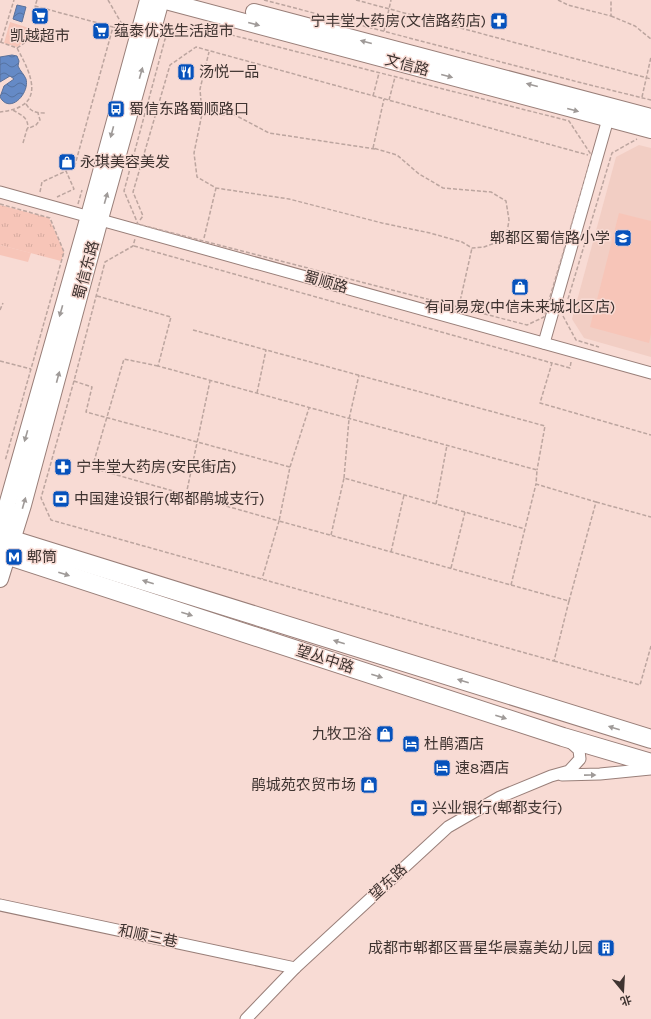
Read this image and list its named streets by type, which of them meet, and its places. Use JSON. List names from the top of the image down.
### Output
{
  "streets": {
    "main road": ["文信路", "蜀信东路", "望丛中路"],
    "street": ["蜀顺路", "望东路", "和顺三巷"]
  },
  "crossings": [
    ["文信路", "蜀信东路"],
    ["蜀信东路", "蜀顺路"],
    ["蜀信东路", "望丛中路"],
    ["望丛中路", "望东路"],
    ["望东路", "和顺三巷"]
  ],
  "places": {
    "supermarket": ["凯越超市", "蕴泰优选生活超市"],
    "pharmacy": ["宁丰堂大药房(文信路药店)", "宁丰堂大药房(安民街店)"],
    "restaurant": ["汤悦一品"],
    "bus stop": ["蜀信东路蜀顺路口"],
    "shop": [
      "永琪美容美发",
      "有间易宠(中信未来城北区店)",
      "九牧卫浴",
      "鹃城苑农贸市场"
    ],
    "school or university": ["郫都区蜀信路小学"],
    "bank": ["中国建设银行(郫都鹃城支行)", "兴业银行(郫都支行)"],
    "metro station": ["郫筒"],
    "hotel": ["杜鹃酒店", "速8酒店"],
    "building": ["成都市郫都区晋星华晨嘉美幼儿园"]
  },
  "north": "bottom"
}
